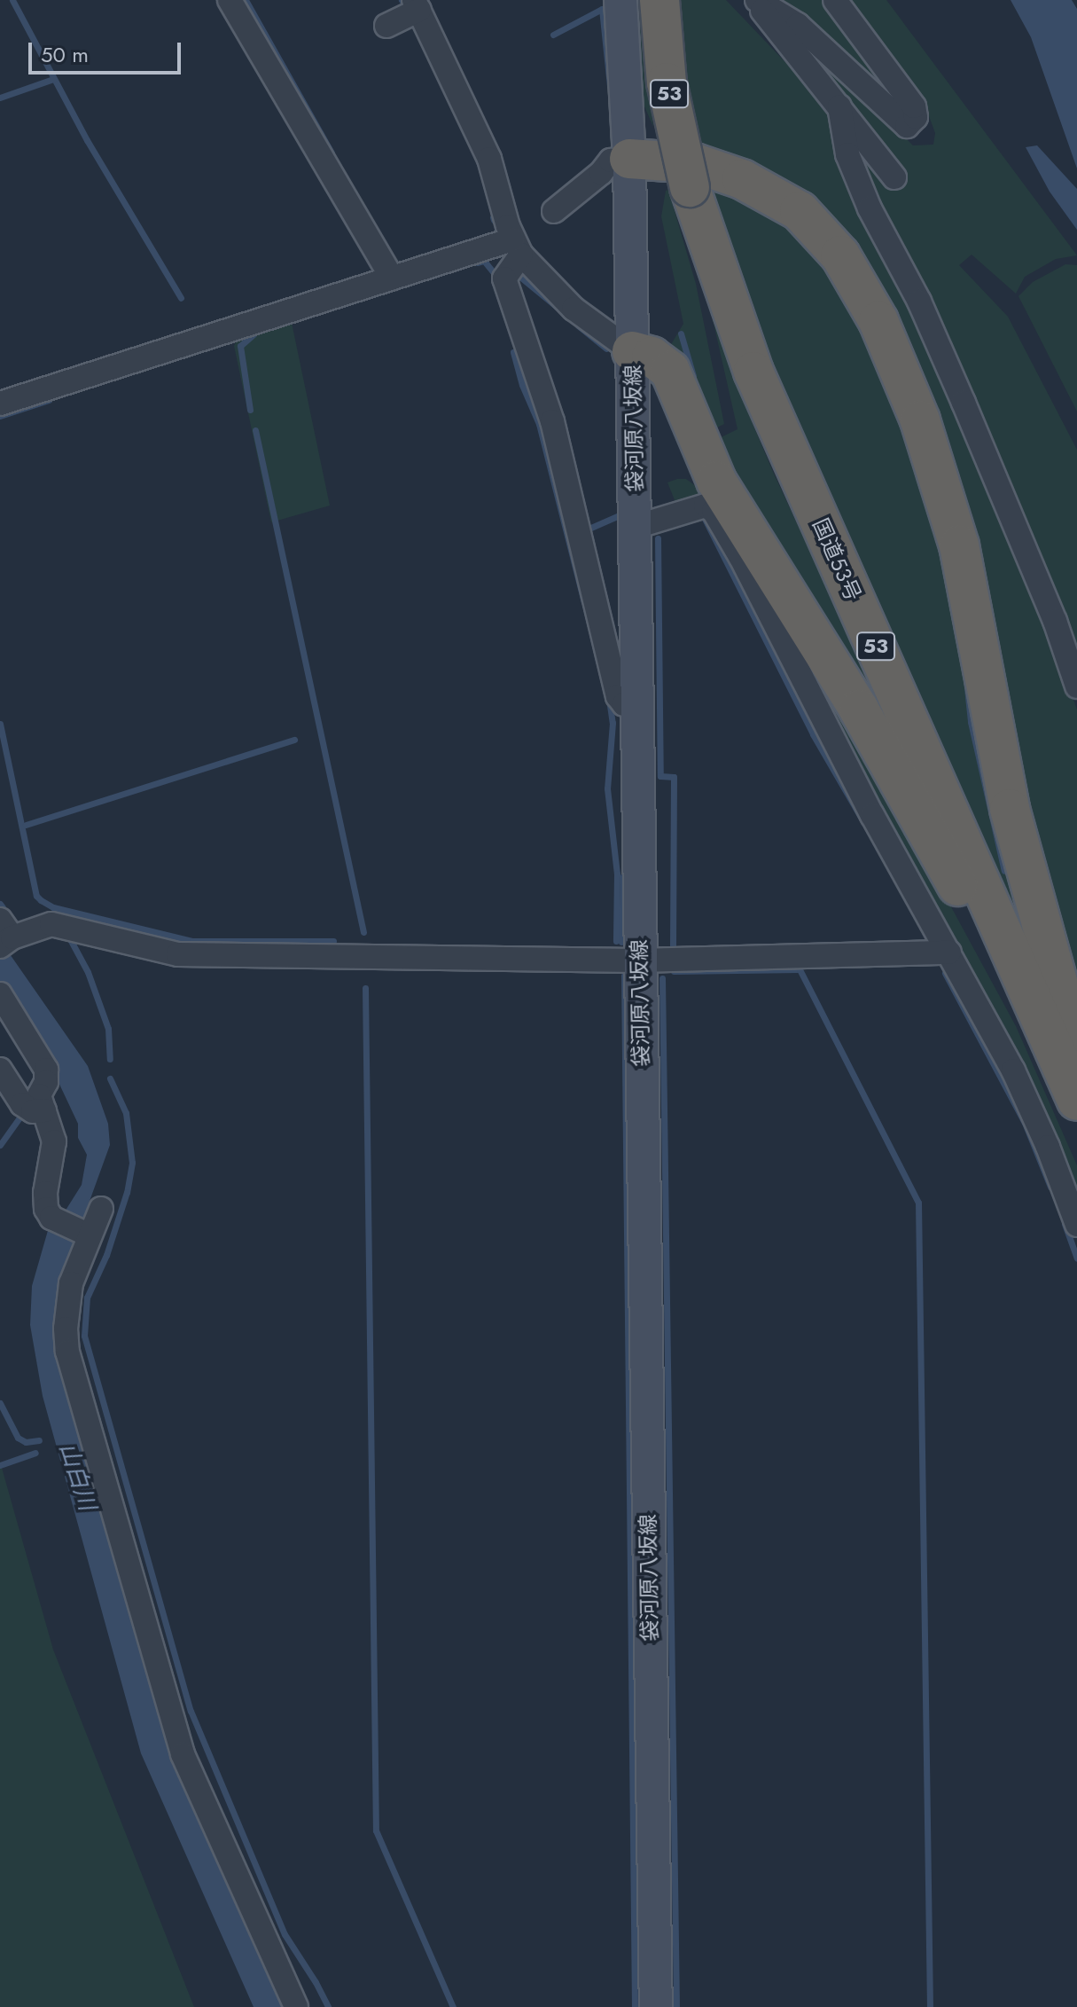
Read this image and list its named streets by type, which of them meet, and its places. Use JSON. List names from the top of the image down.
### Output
{
  "streets": {
    "highway": ["53", "国道53号"],
    "main road": ["袋河原八坂線"]
  },
  "water": ["山白川"],
  "scale_bar": "50 m"
}
